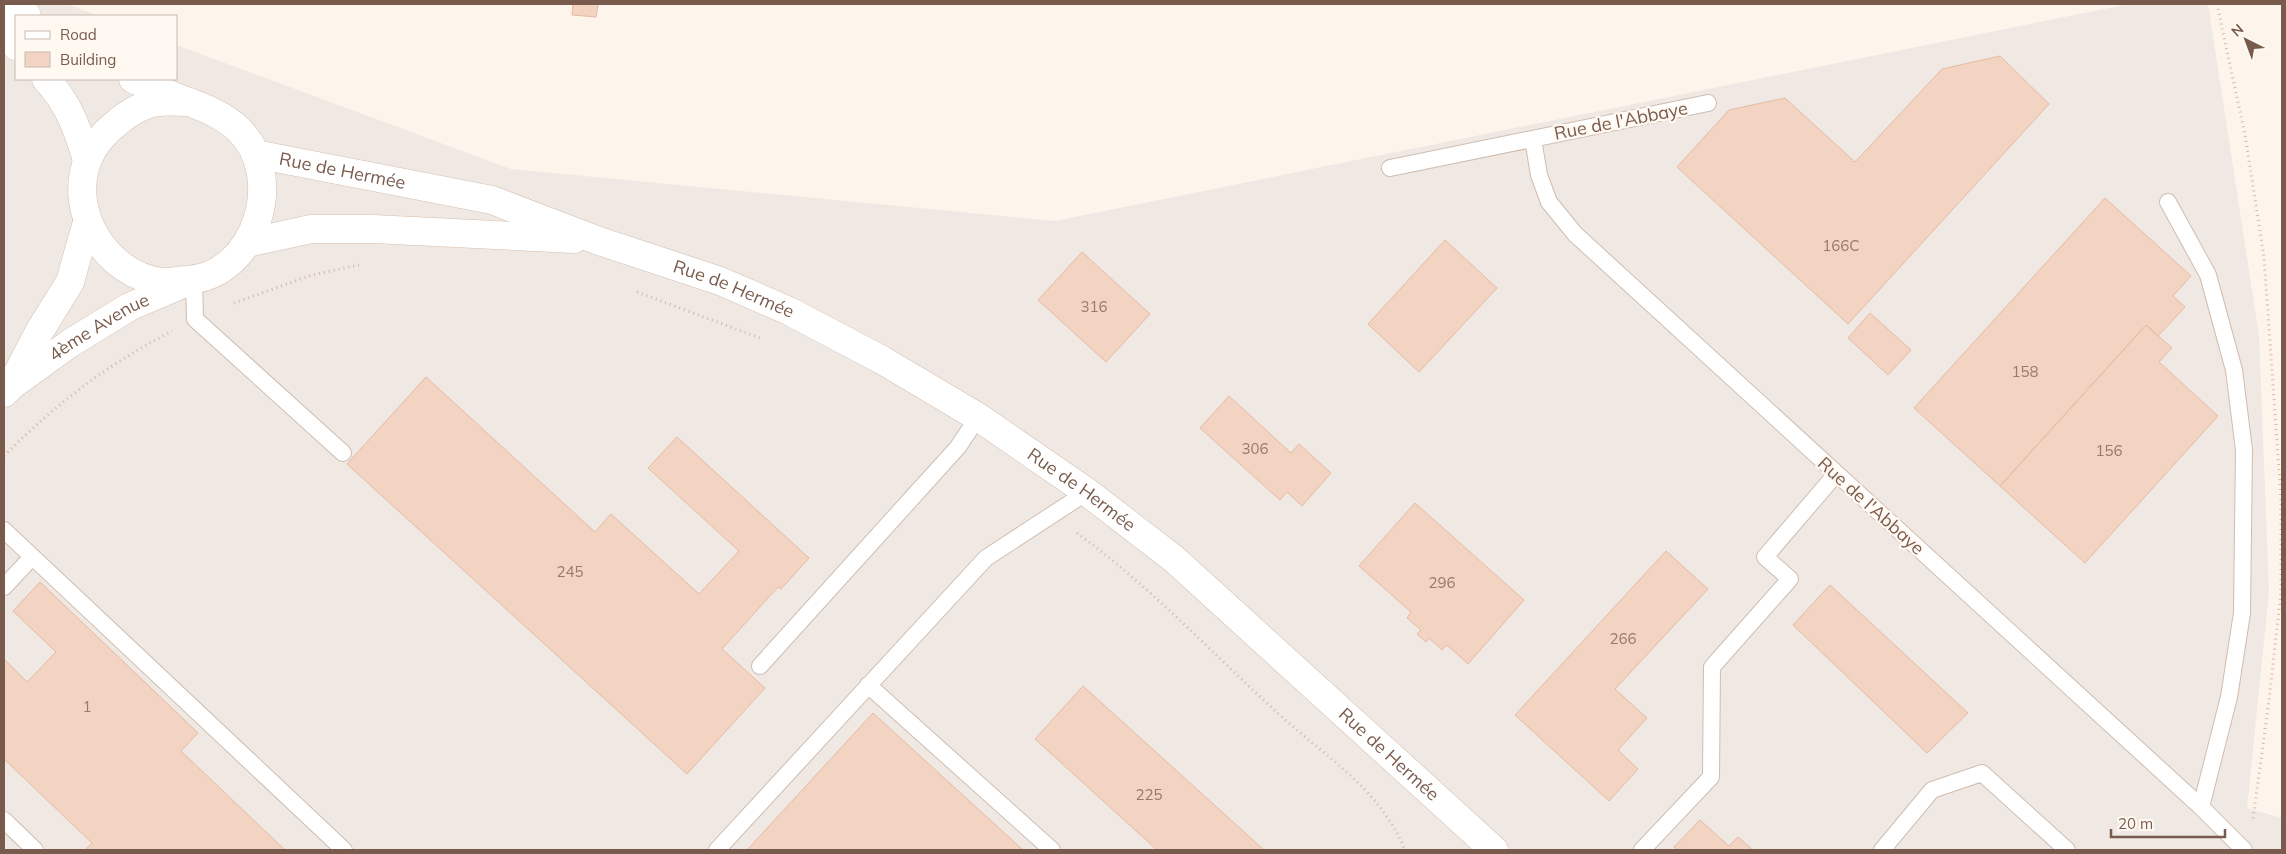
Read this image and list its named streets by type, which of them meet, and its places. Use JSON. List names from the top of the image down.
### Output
{
  "streets": {
    "street": ["Rue de Hermée", "4ème Avenue"],
    "lane": ["Rue de l'Abbaye"]
  },
  "crossings": [
    ["Rue de Hermée", "4ème Avenue"]
  ],
  "house_numbers": [
    "166C",
    "316",
    "158",
    "306",
    "156",
    "245",
    "296",
    "266",
    "1",
    "225"
  ],
  "legend": ["Road", "Building"],
  "scale_bar": "20 m",
  "north": "top left"
}
